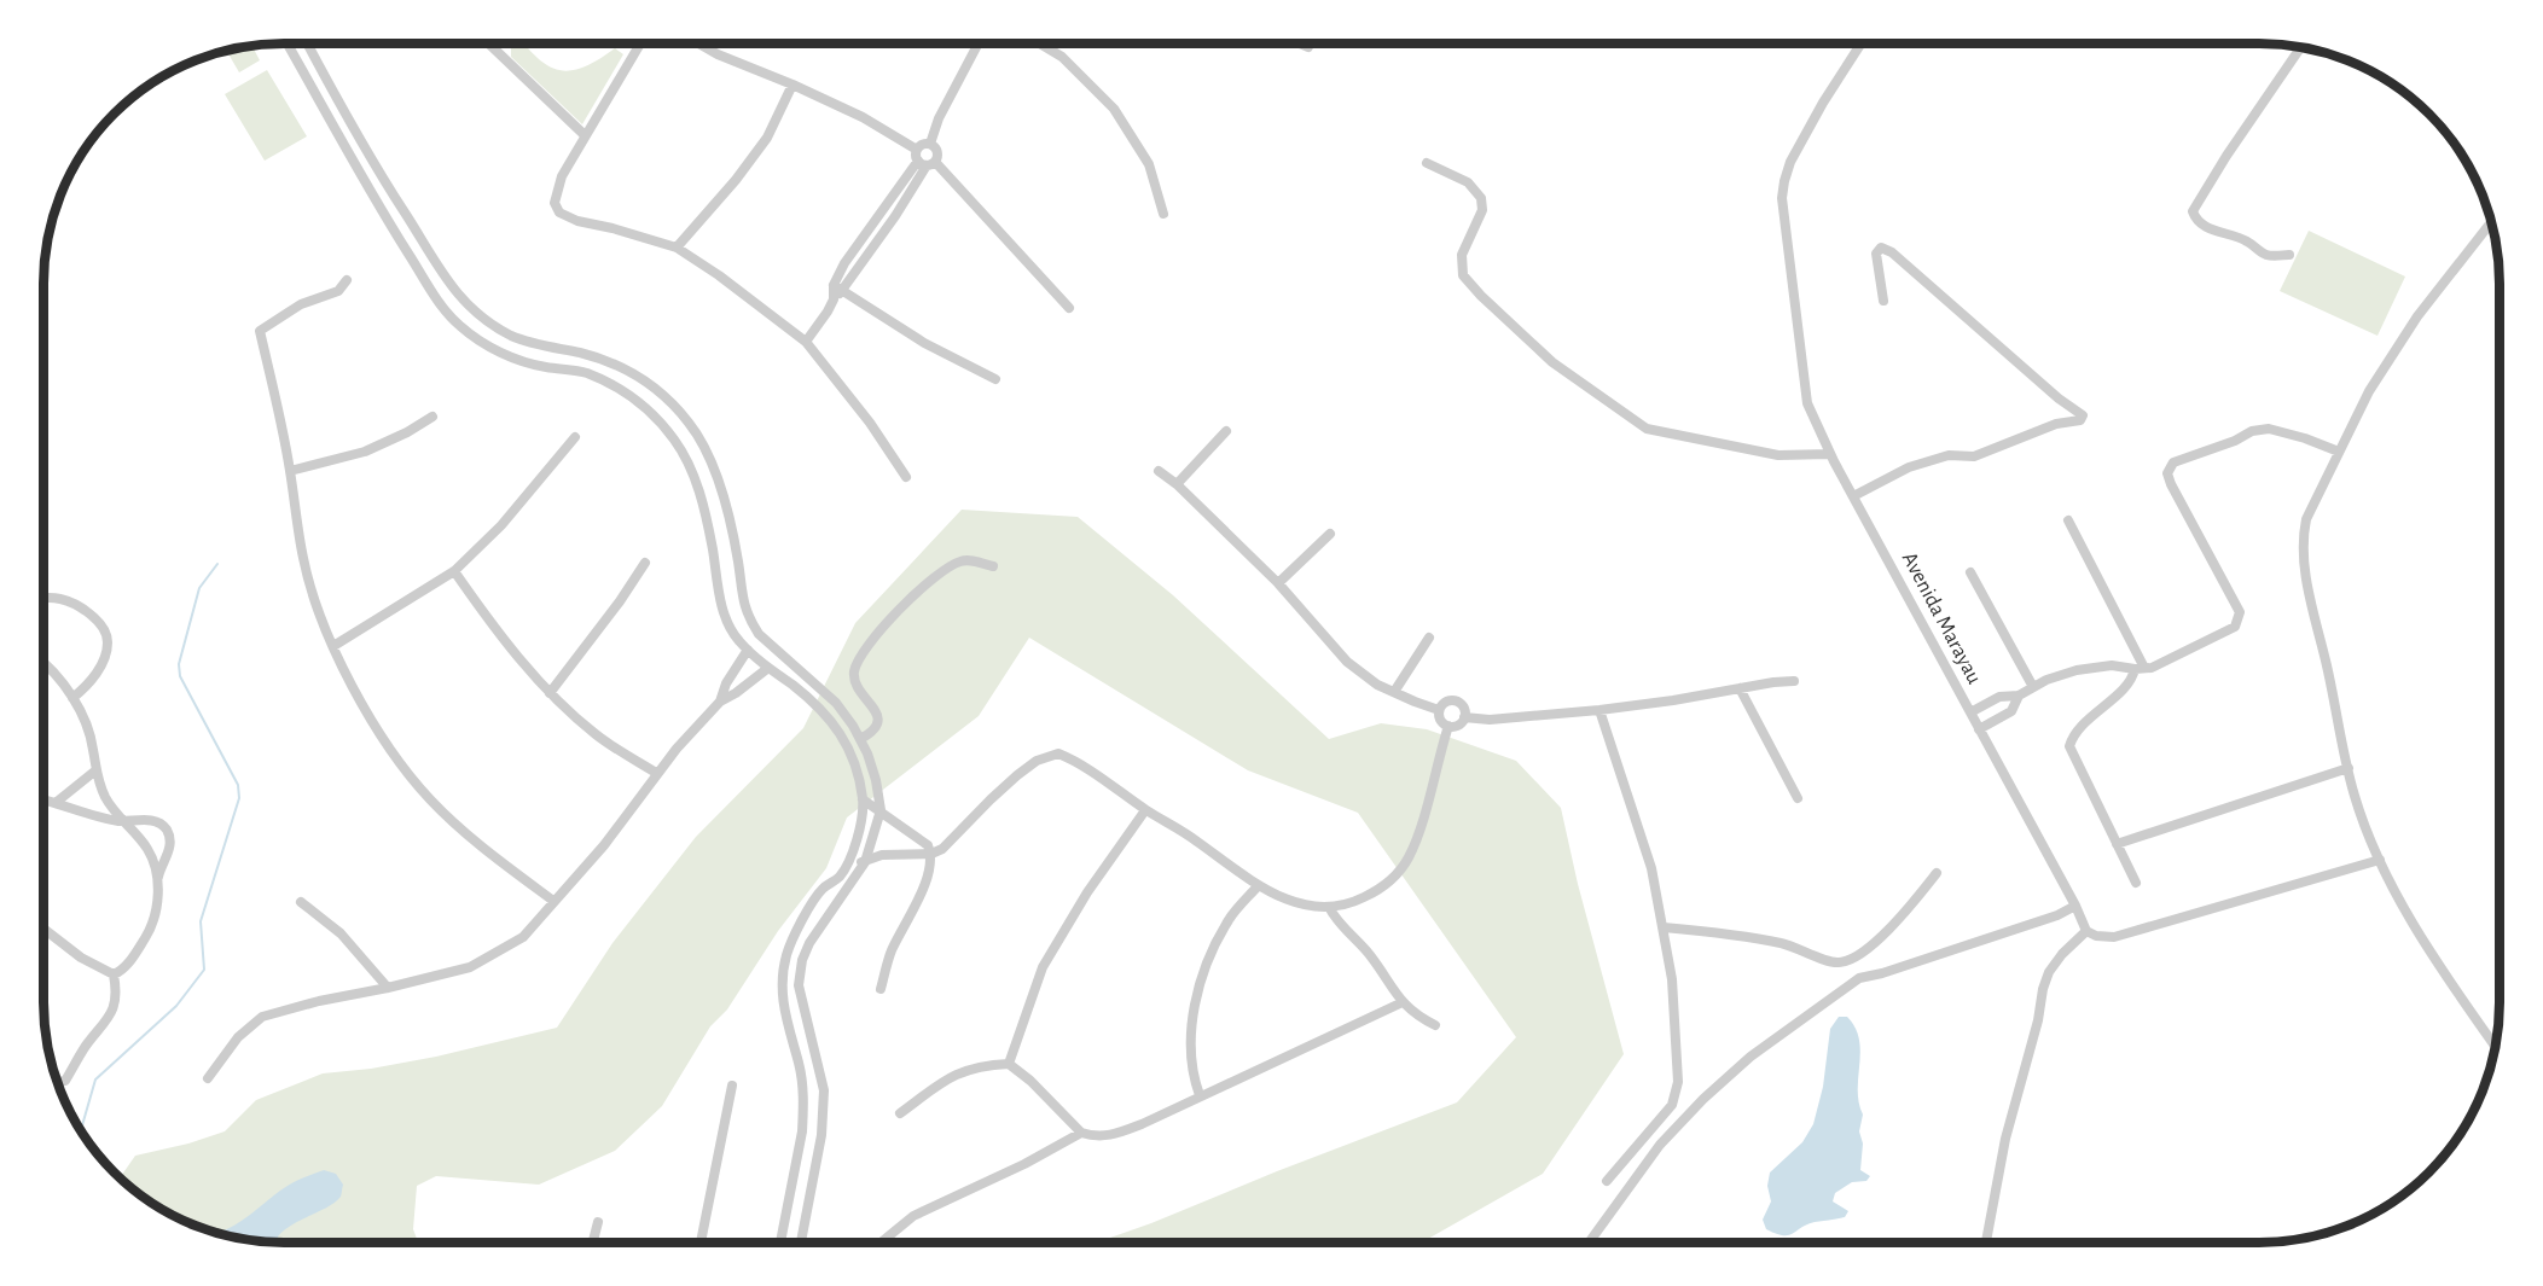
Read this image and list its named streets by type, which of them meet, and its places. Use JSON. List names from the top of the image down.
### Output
{
  "streets": {
    "street": ["Avenida Marayau"]
  }
}
